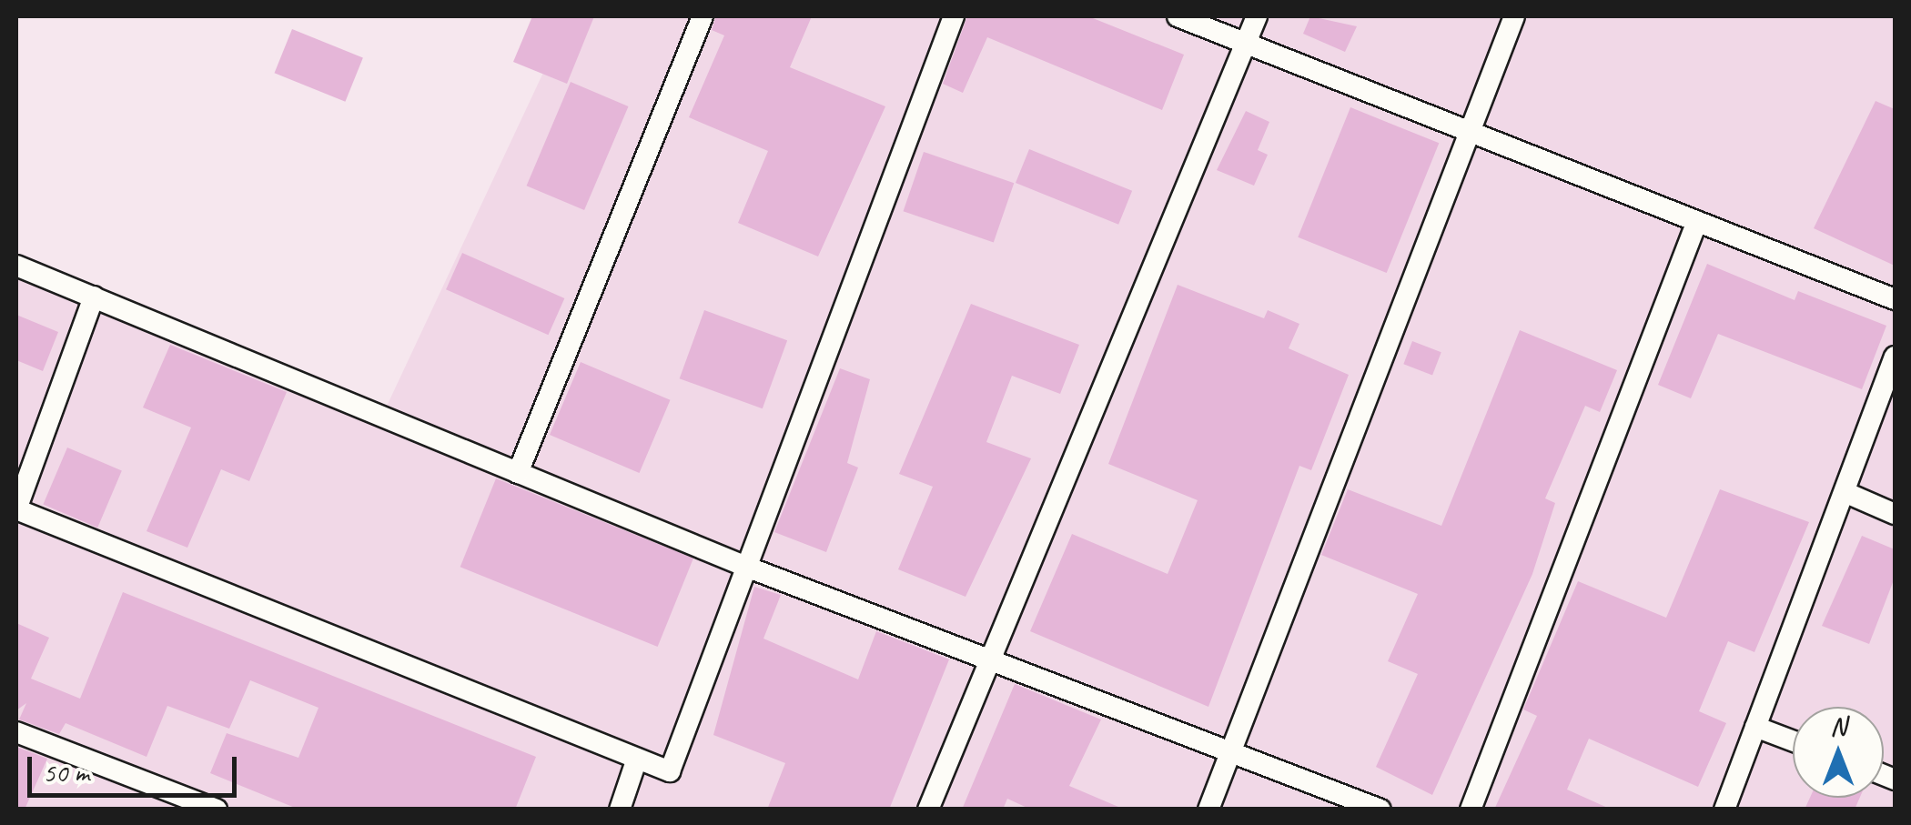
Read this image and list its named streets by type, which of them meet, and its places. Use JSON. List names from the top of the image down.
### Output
{
  "scale_bar": "50 m",
  "north": "top"
}
